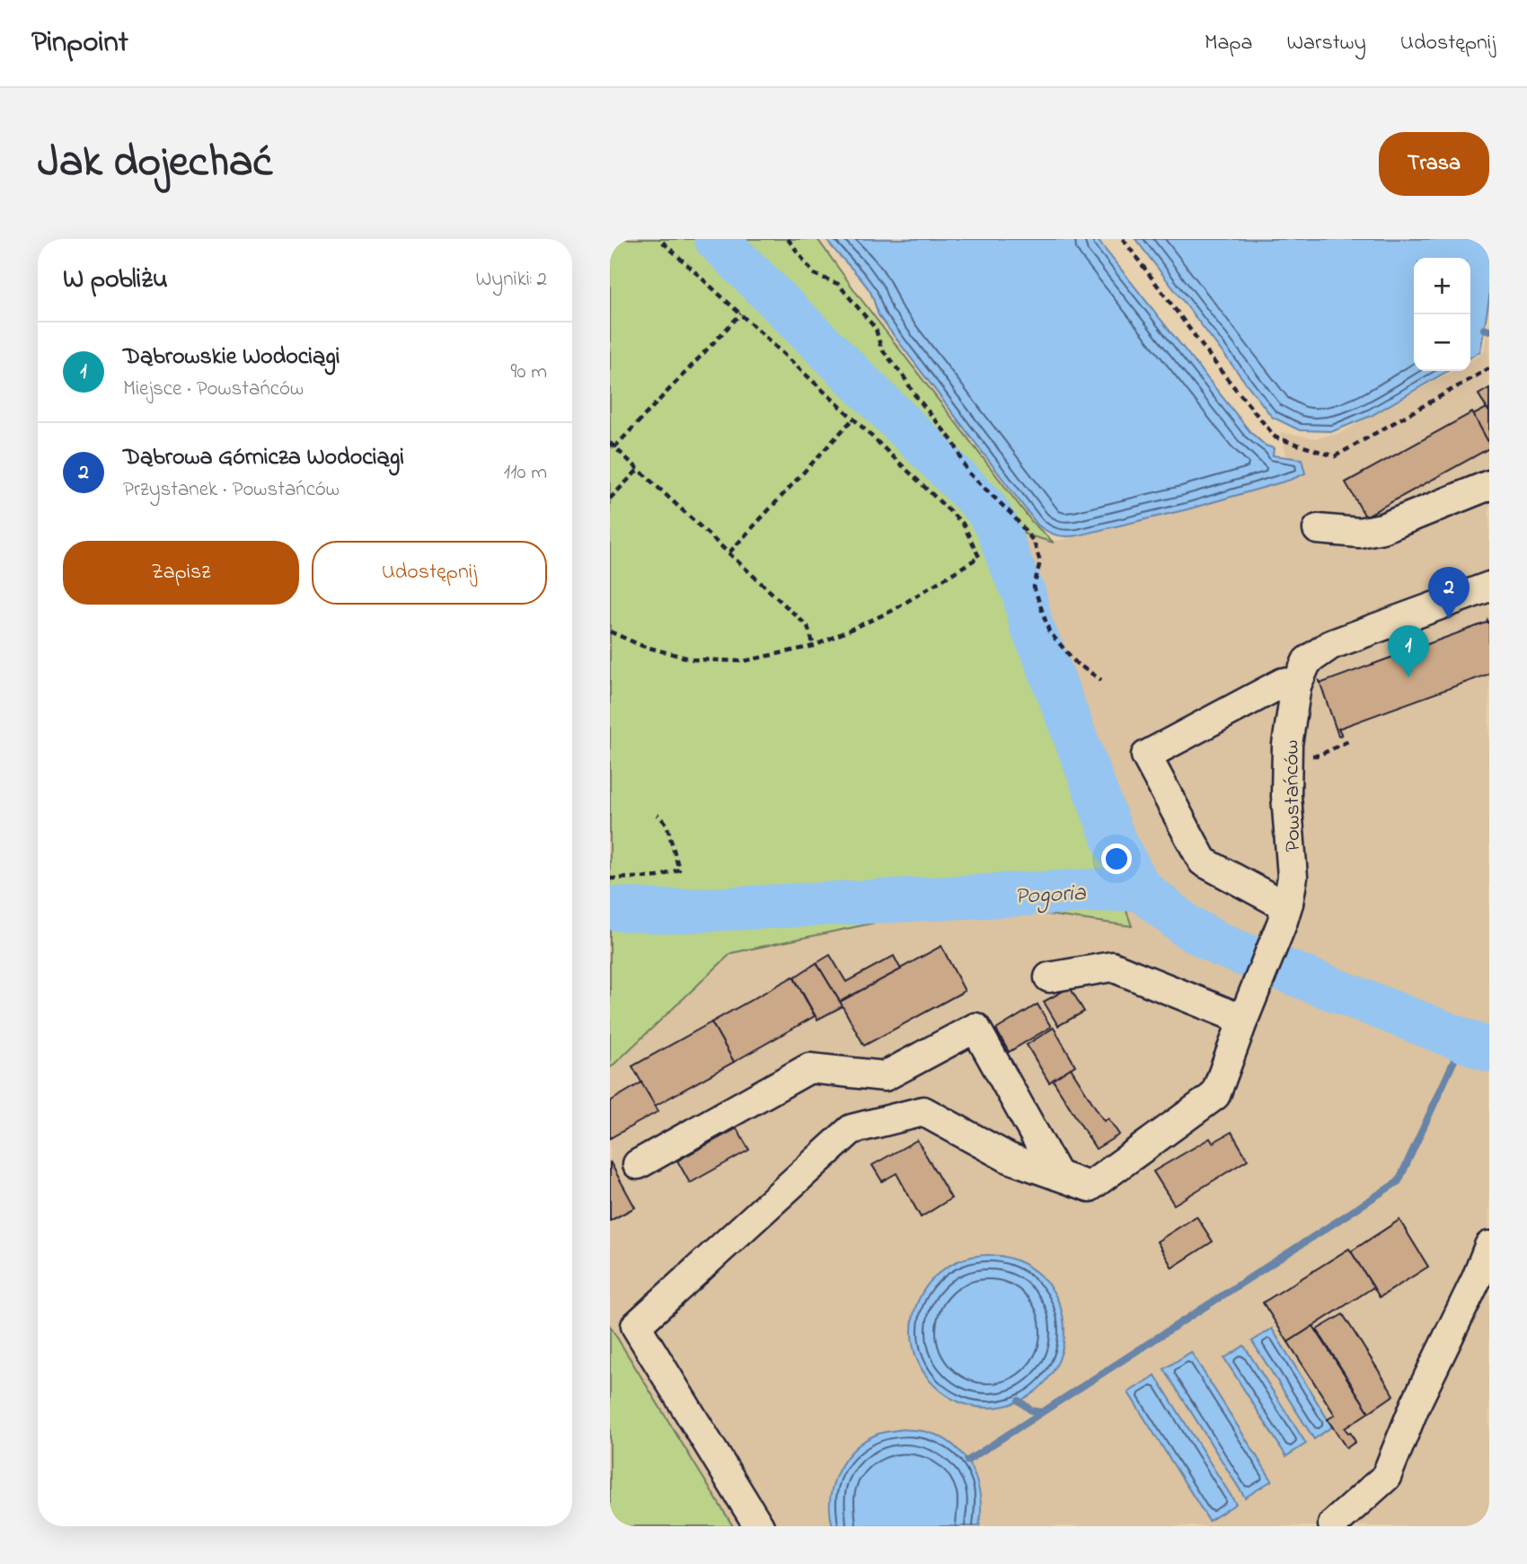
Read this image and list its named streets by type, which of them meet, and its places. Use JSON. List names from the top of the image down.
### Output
{
  "streets": {
    "street": ["Powstańców"]
  },
  "water": ["Pogoria"],
  "page": {
    "header": "Pinpoint",
    "nav": ["Mapa", "Warstwy", "Udostępnij"],
    "title": "Jak dojechać",
    "buttons": [
      "Trasa",
      ["Zapisz", "Udostępnij"]
    ],
    "heading": ["W pobliżu", "Wyniki: 2"],
    "map_buttons": ["+", "−"],
    "list": [
      {
        "mark": "1",
        "name": "Dąbrowskie Wodociągi",
        "note": "Miejsce · Powstańców",
        "value": "90 m"
      },
      {
        "mark": "2",
        "name": "Dąbrowa Górnicza Wodociągi",
        "note": "Przystanek · Powstańców",
        "value": "110 m"
      }
    ],
    "pins": ["2", "1"]
  }
}
